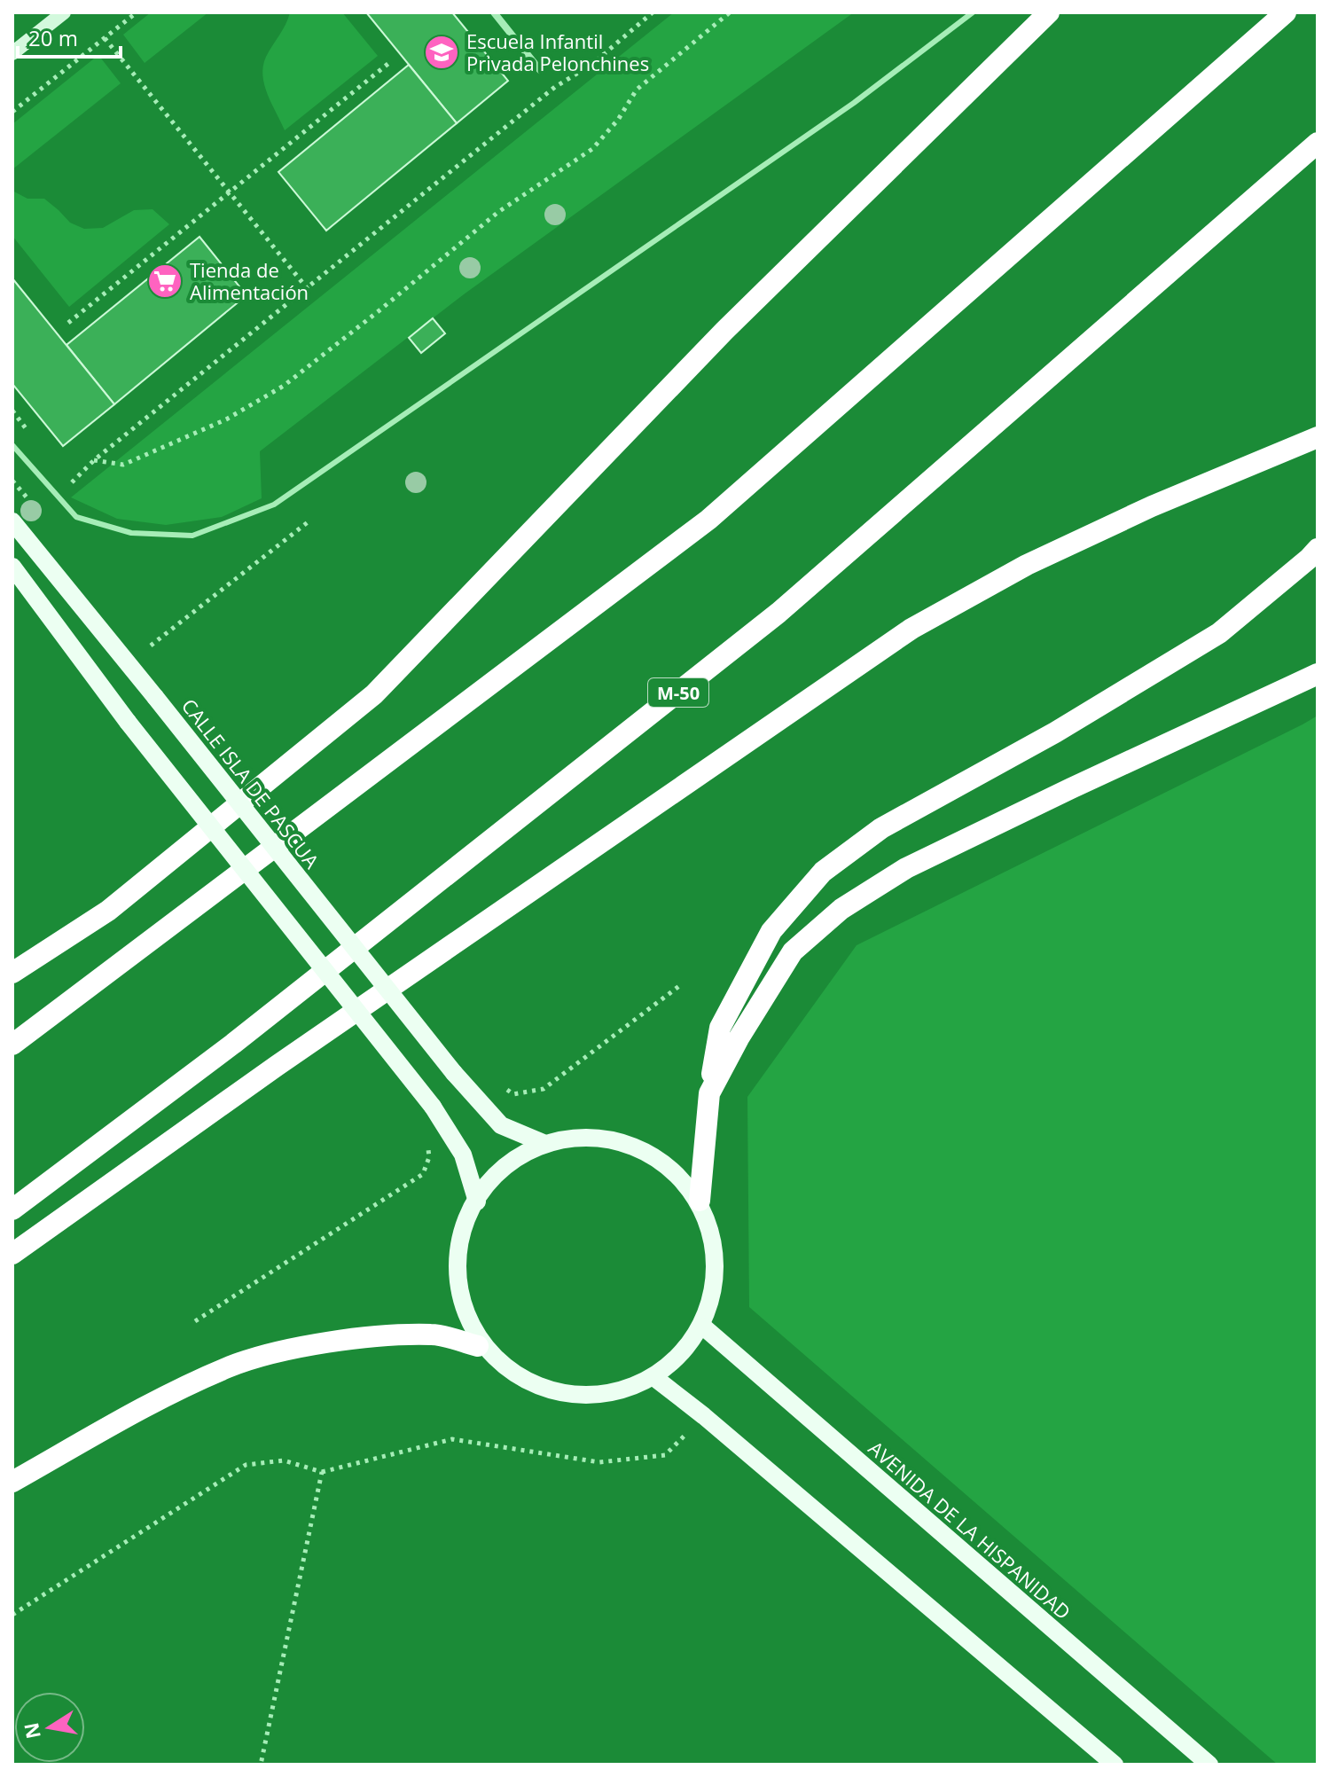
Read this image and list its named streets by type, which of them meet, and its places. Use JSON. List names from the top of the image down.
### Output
{
  "streets": {
    "highway": ["M-50"],
    "main road": ["CALLE ISLA DE PASCUA", "AVENIDA DE LA HISPANIDAD"]
  },
  "places": {
    "school or university": ["Escuela Infantil Privada Pelonchines"],
    "supermarket": ["Tienda de Alimentación"]
  },
  "scale_bar": "20 m",
  "north": "left"
}
